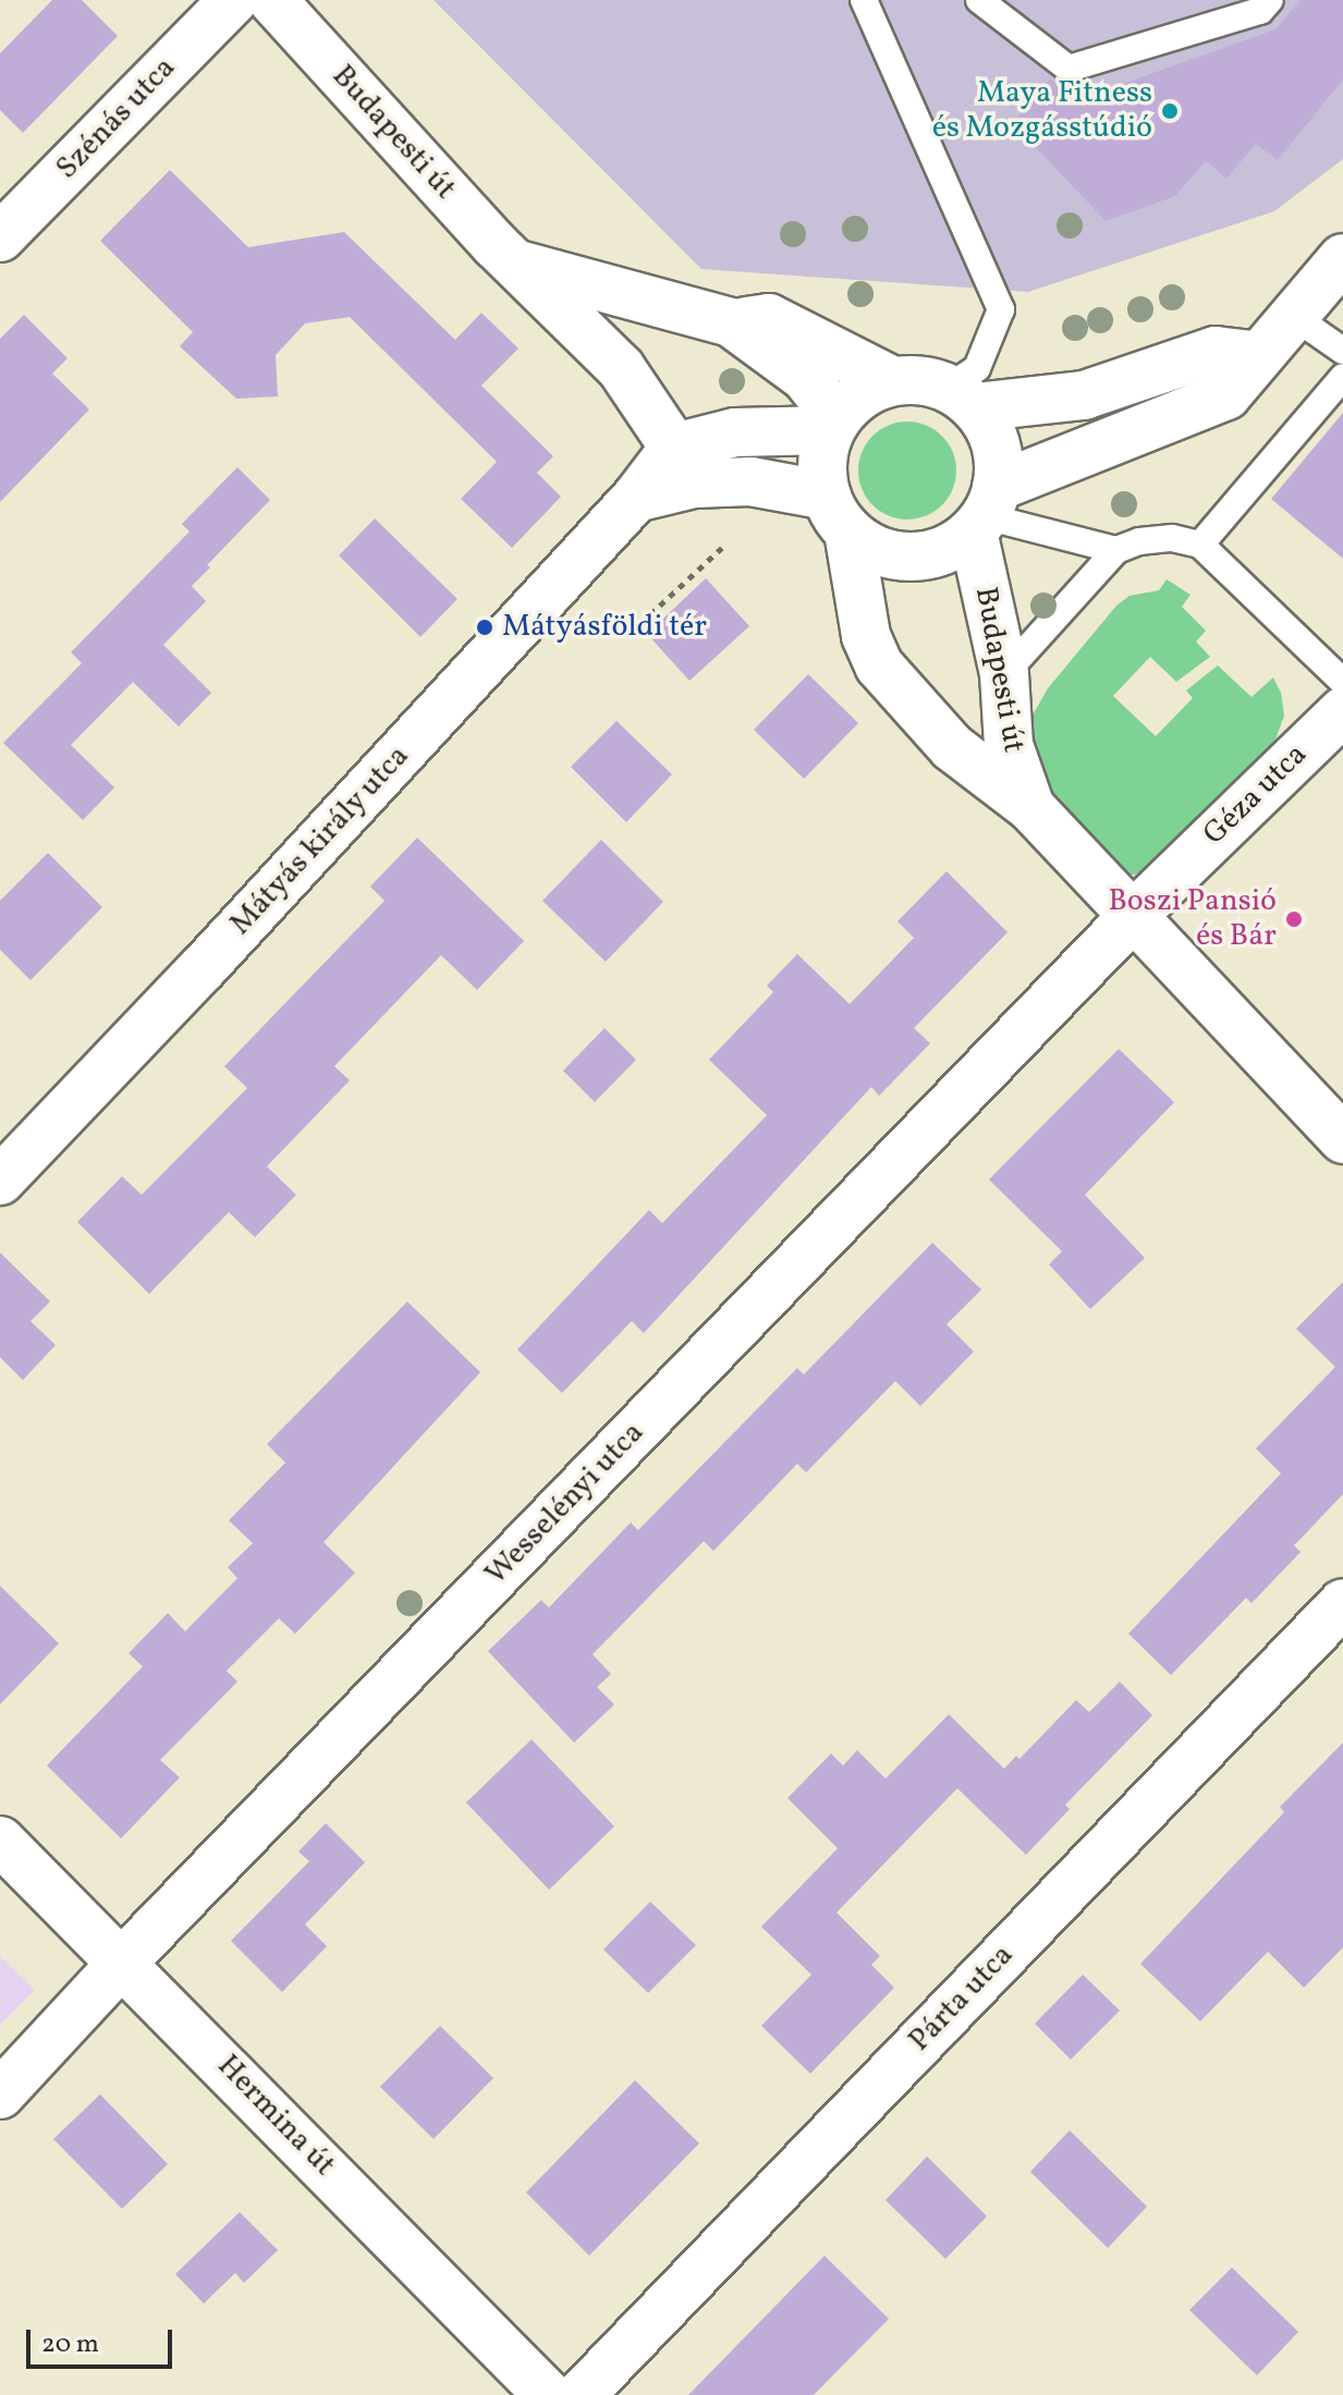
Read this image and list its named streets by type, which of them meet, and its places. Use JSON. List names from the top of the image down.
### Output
{
  "streets": {
    "street": [
      "Szénás utca",
      "Budapesti út",
      "Géza utca",
      "Mátyás király utca",
      "Wesselényi utca",
      "Párta utca",
      "Hermina út"
    ]
  },
  "crossings": [
    ["Budapesti út", "Géza utca"],
    ["Budapesti út", "Mátyás király utca"],
    ["Budapesti út", "Wesselényi utca"],
    ["Géza utca", "Wesselényi utca"],
    ["Wesselényi utca", "Hermina út"]
  ],
  "places": ["Maya Fitness és Mozgásstúdió", "Mátyásföldi tér", "Boszi Pansió és Bár"],
  "scale_bar": "20 m"
}
